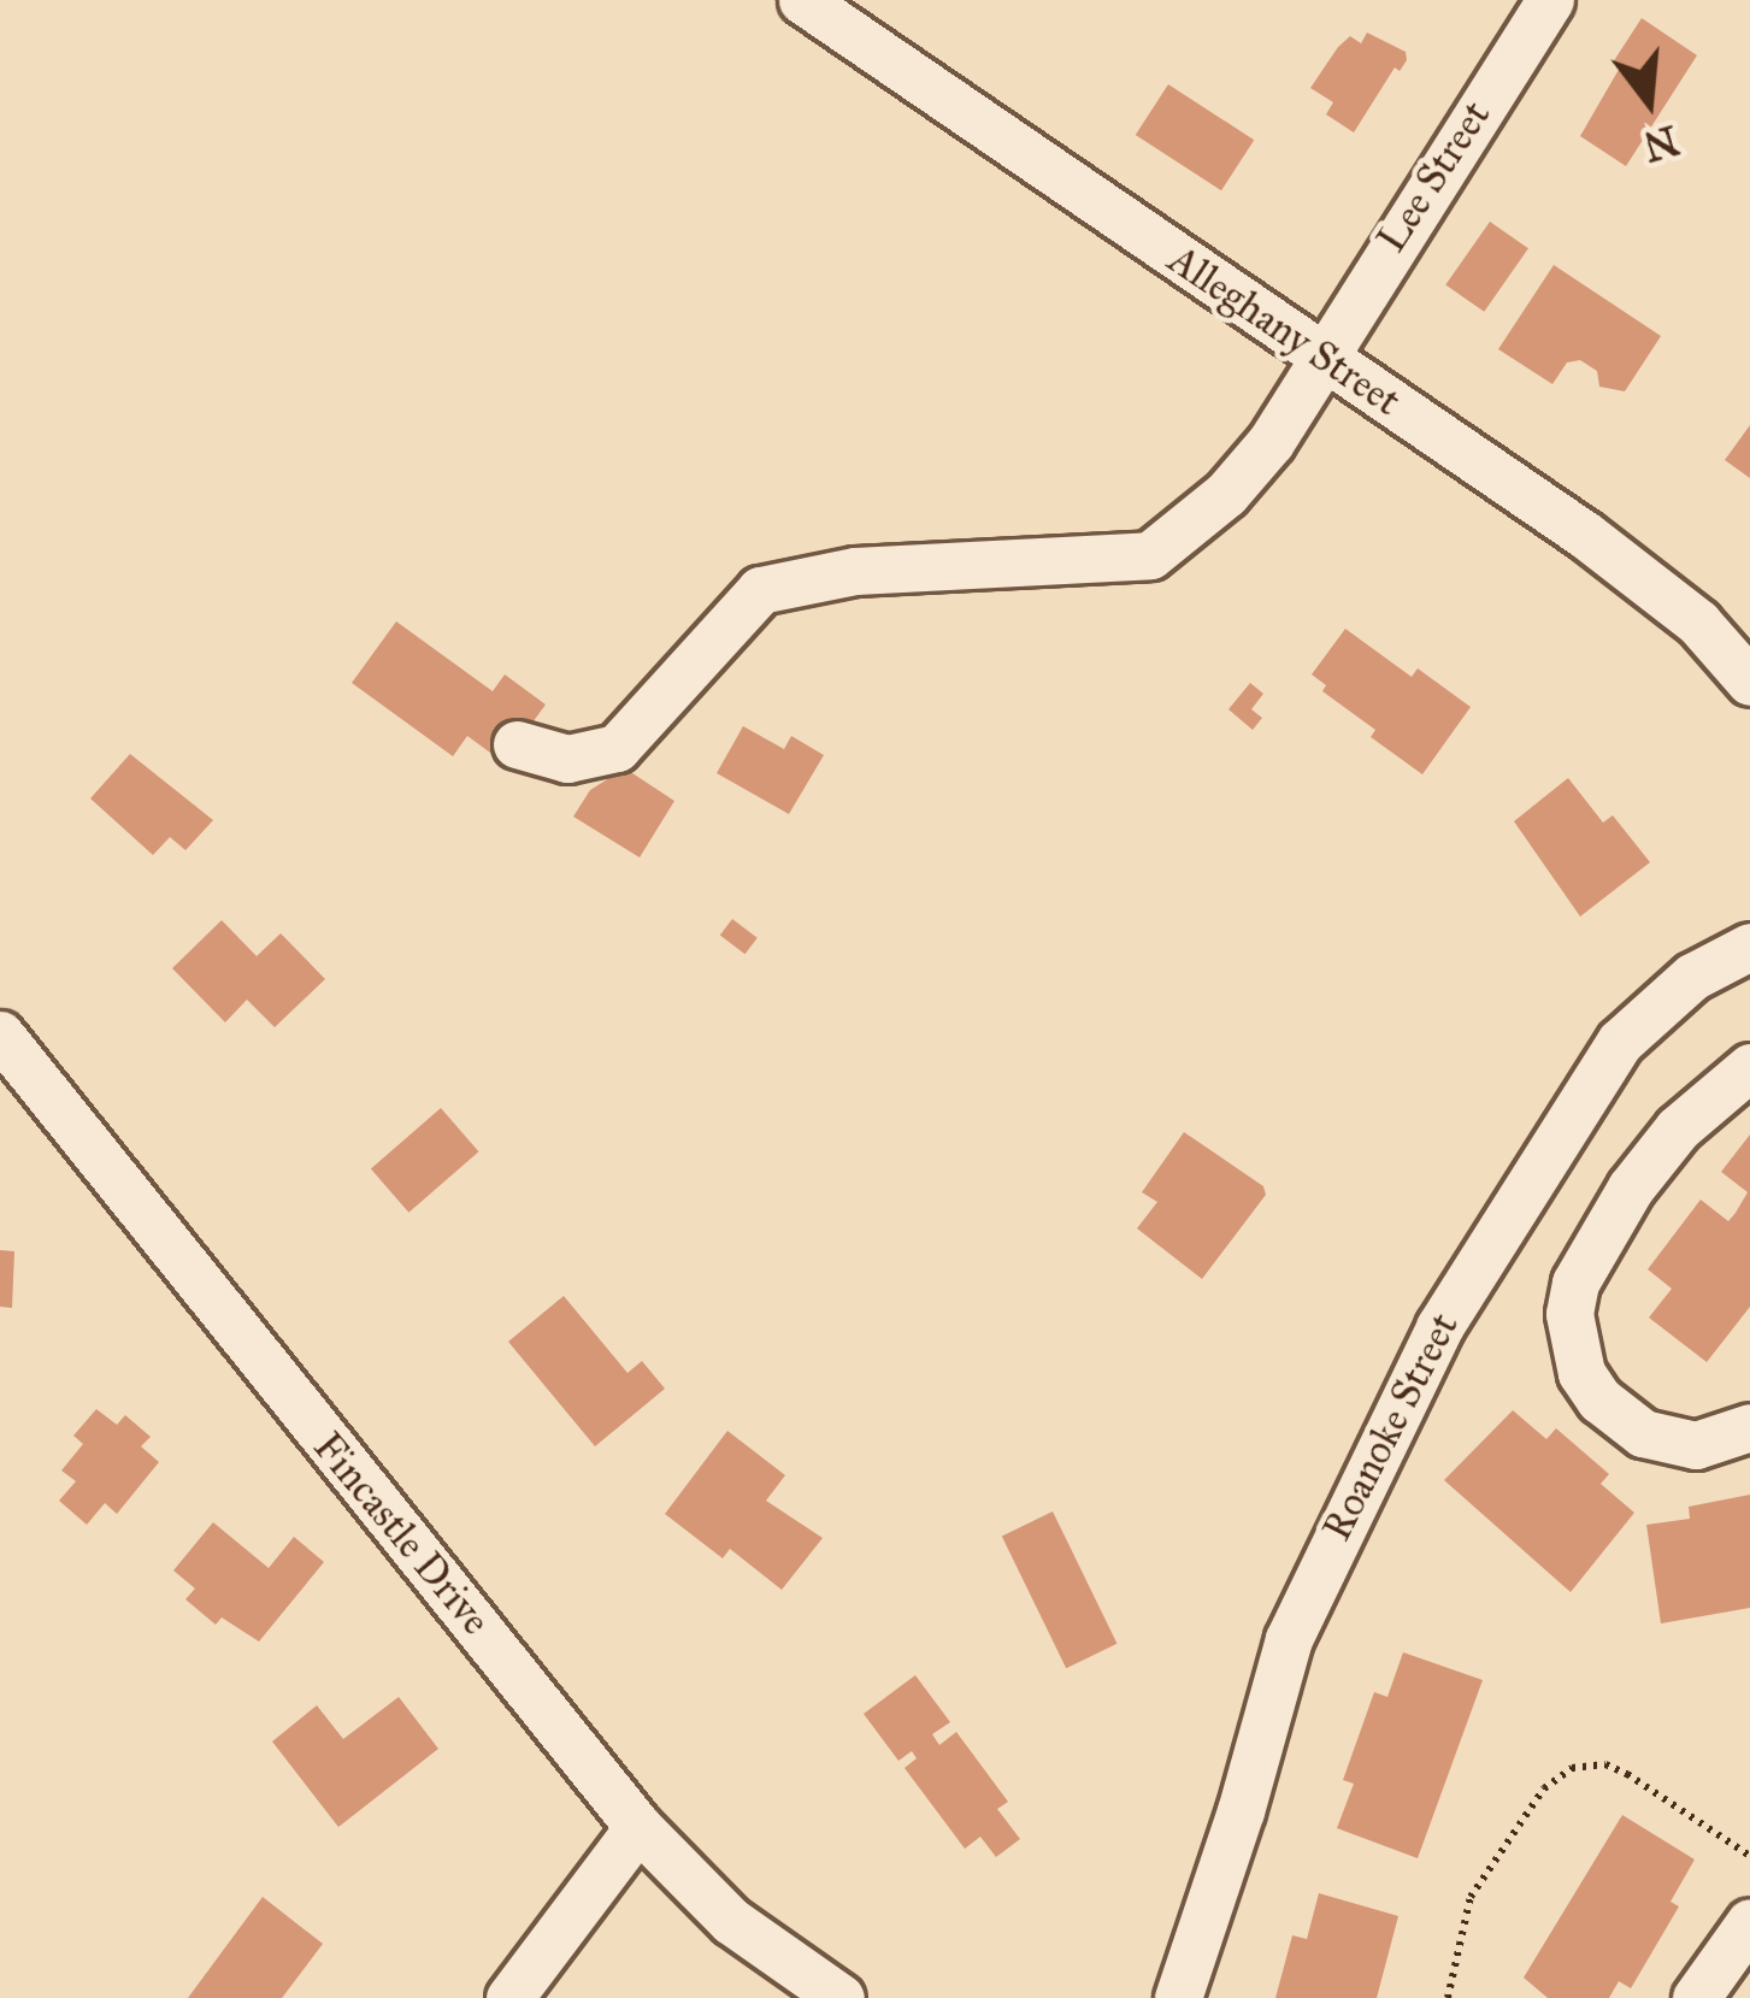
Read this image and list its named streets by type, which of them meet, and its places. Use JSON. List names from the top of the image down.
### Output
{
  "streets": {
    "street": [
      "Lee Street",
      "Alleghany Street",
      "Roanoke Street",
      "Fincastle Drive"
    ]
  },
  "crossings": [
    ["Lee Street", "Alleghany Street"]
  ],
  "north": "bottom"
}
